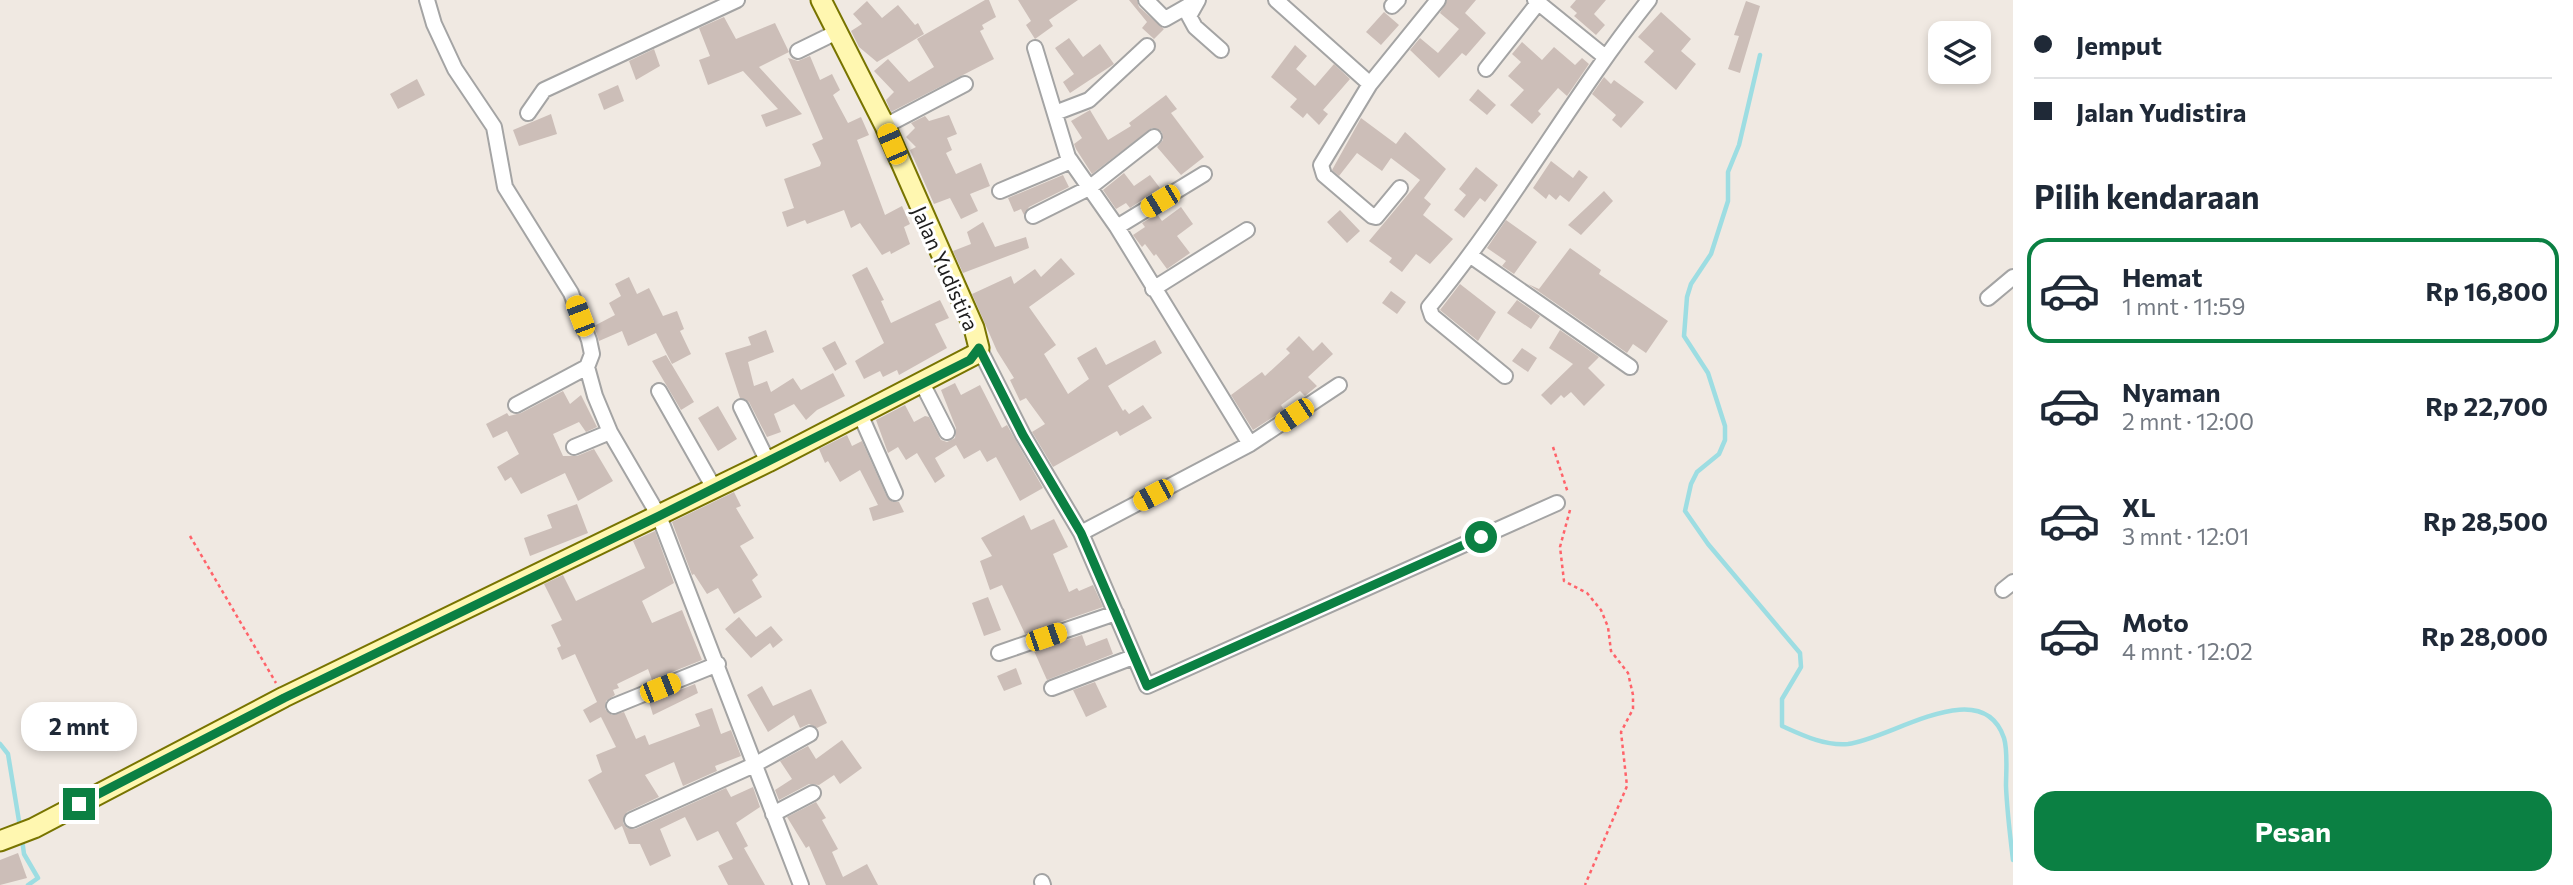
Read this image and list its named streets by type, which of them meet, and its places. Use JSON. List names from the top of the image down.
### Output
{
  "streets": {
    "street": ["Jalan Yudistira"]
  },
  "page": {
    "banner": ["Jemput", "Jalan Yudistira"],
    "heading": "Pilih kendaraan",
    "list": [
      {
        "name": "Hemat",
        "note": "1 mnt · 11:59",
        "value": "Rp 16,800"
      },
      {
        "name": "Nyaman",
        "note": "2 mnt · 12:00",
        "value": "Rp 22,700"
      },
      {
        "name": "XL",
        "note": "3 mnt · 12:01",
        "value": "Rp 28,500"
      },
      {
        "name": "Moto",
        "note": "4 mnt · 12:02",
        "value": "Rp 28,000"
      }
    ],
    "bubble": "2 mnt",
    "buttons": "Pesan"
  }
}
